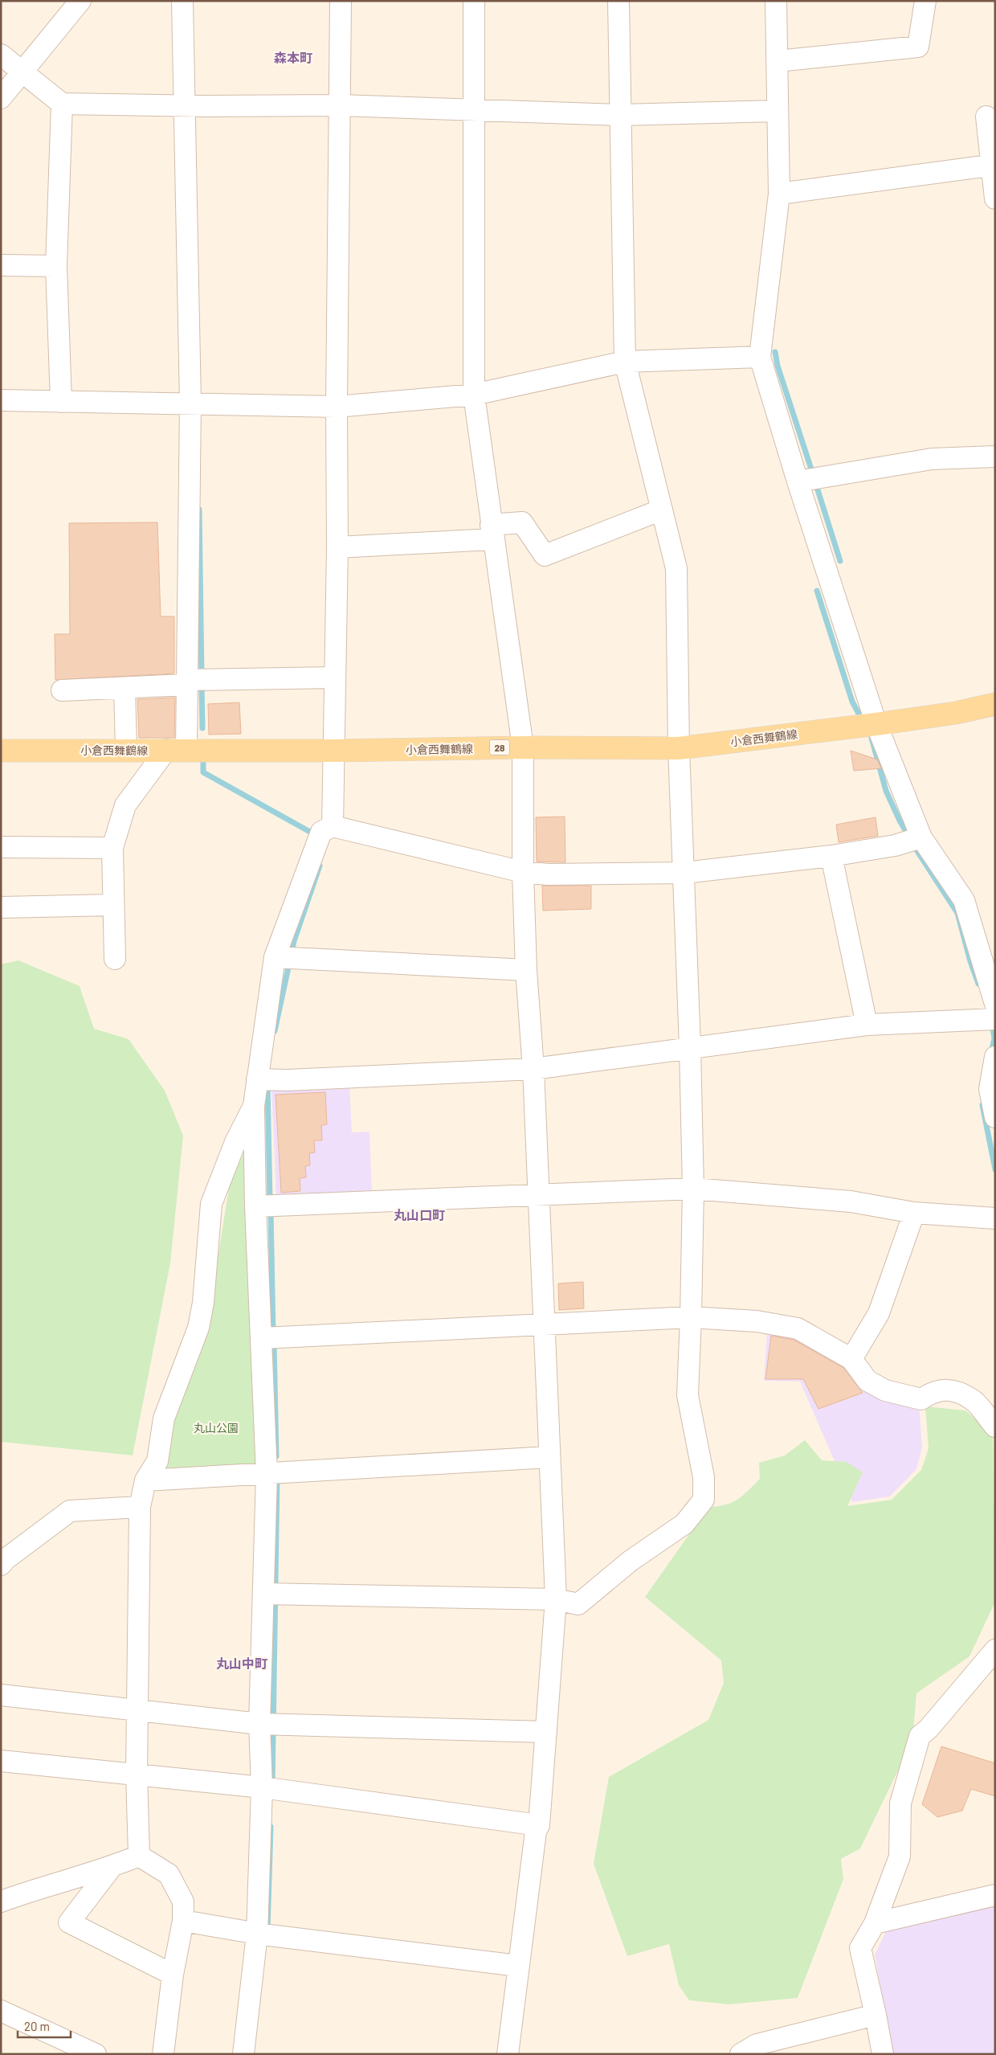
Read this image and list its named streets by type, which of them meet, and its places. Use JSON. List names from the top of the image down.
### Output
{
  "streets": {
    "main road": ["小倉西舞鶴線", "28"]
  },
  "districts": ["森本町", "丸山口町", "丸山中町"],
  "parks": ["丸山公園"],
  "scale_bar": "20 m"
}
